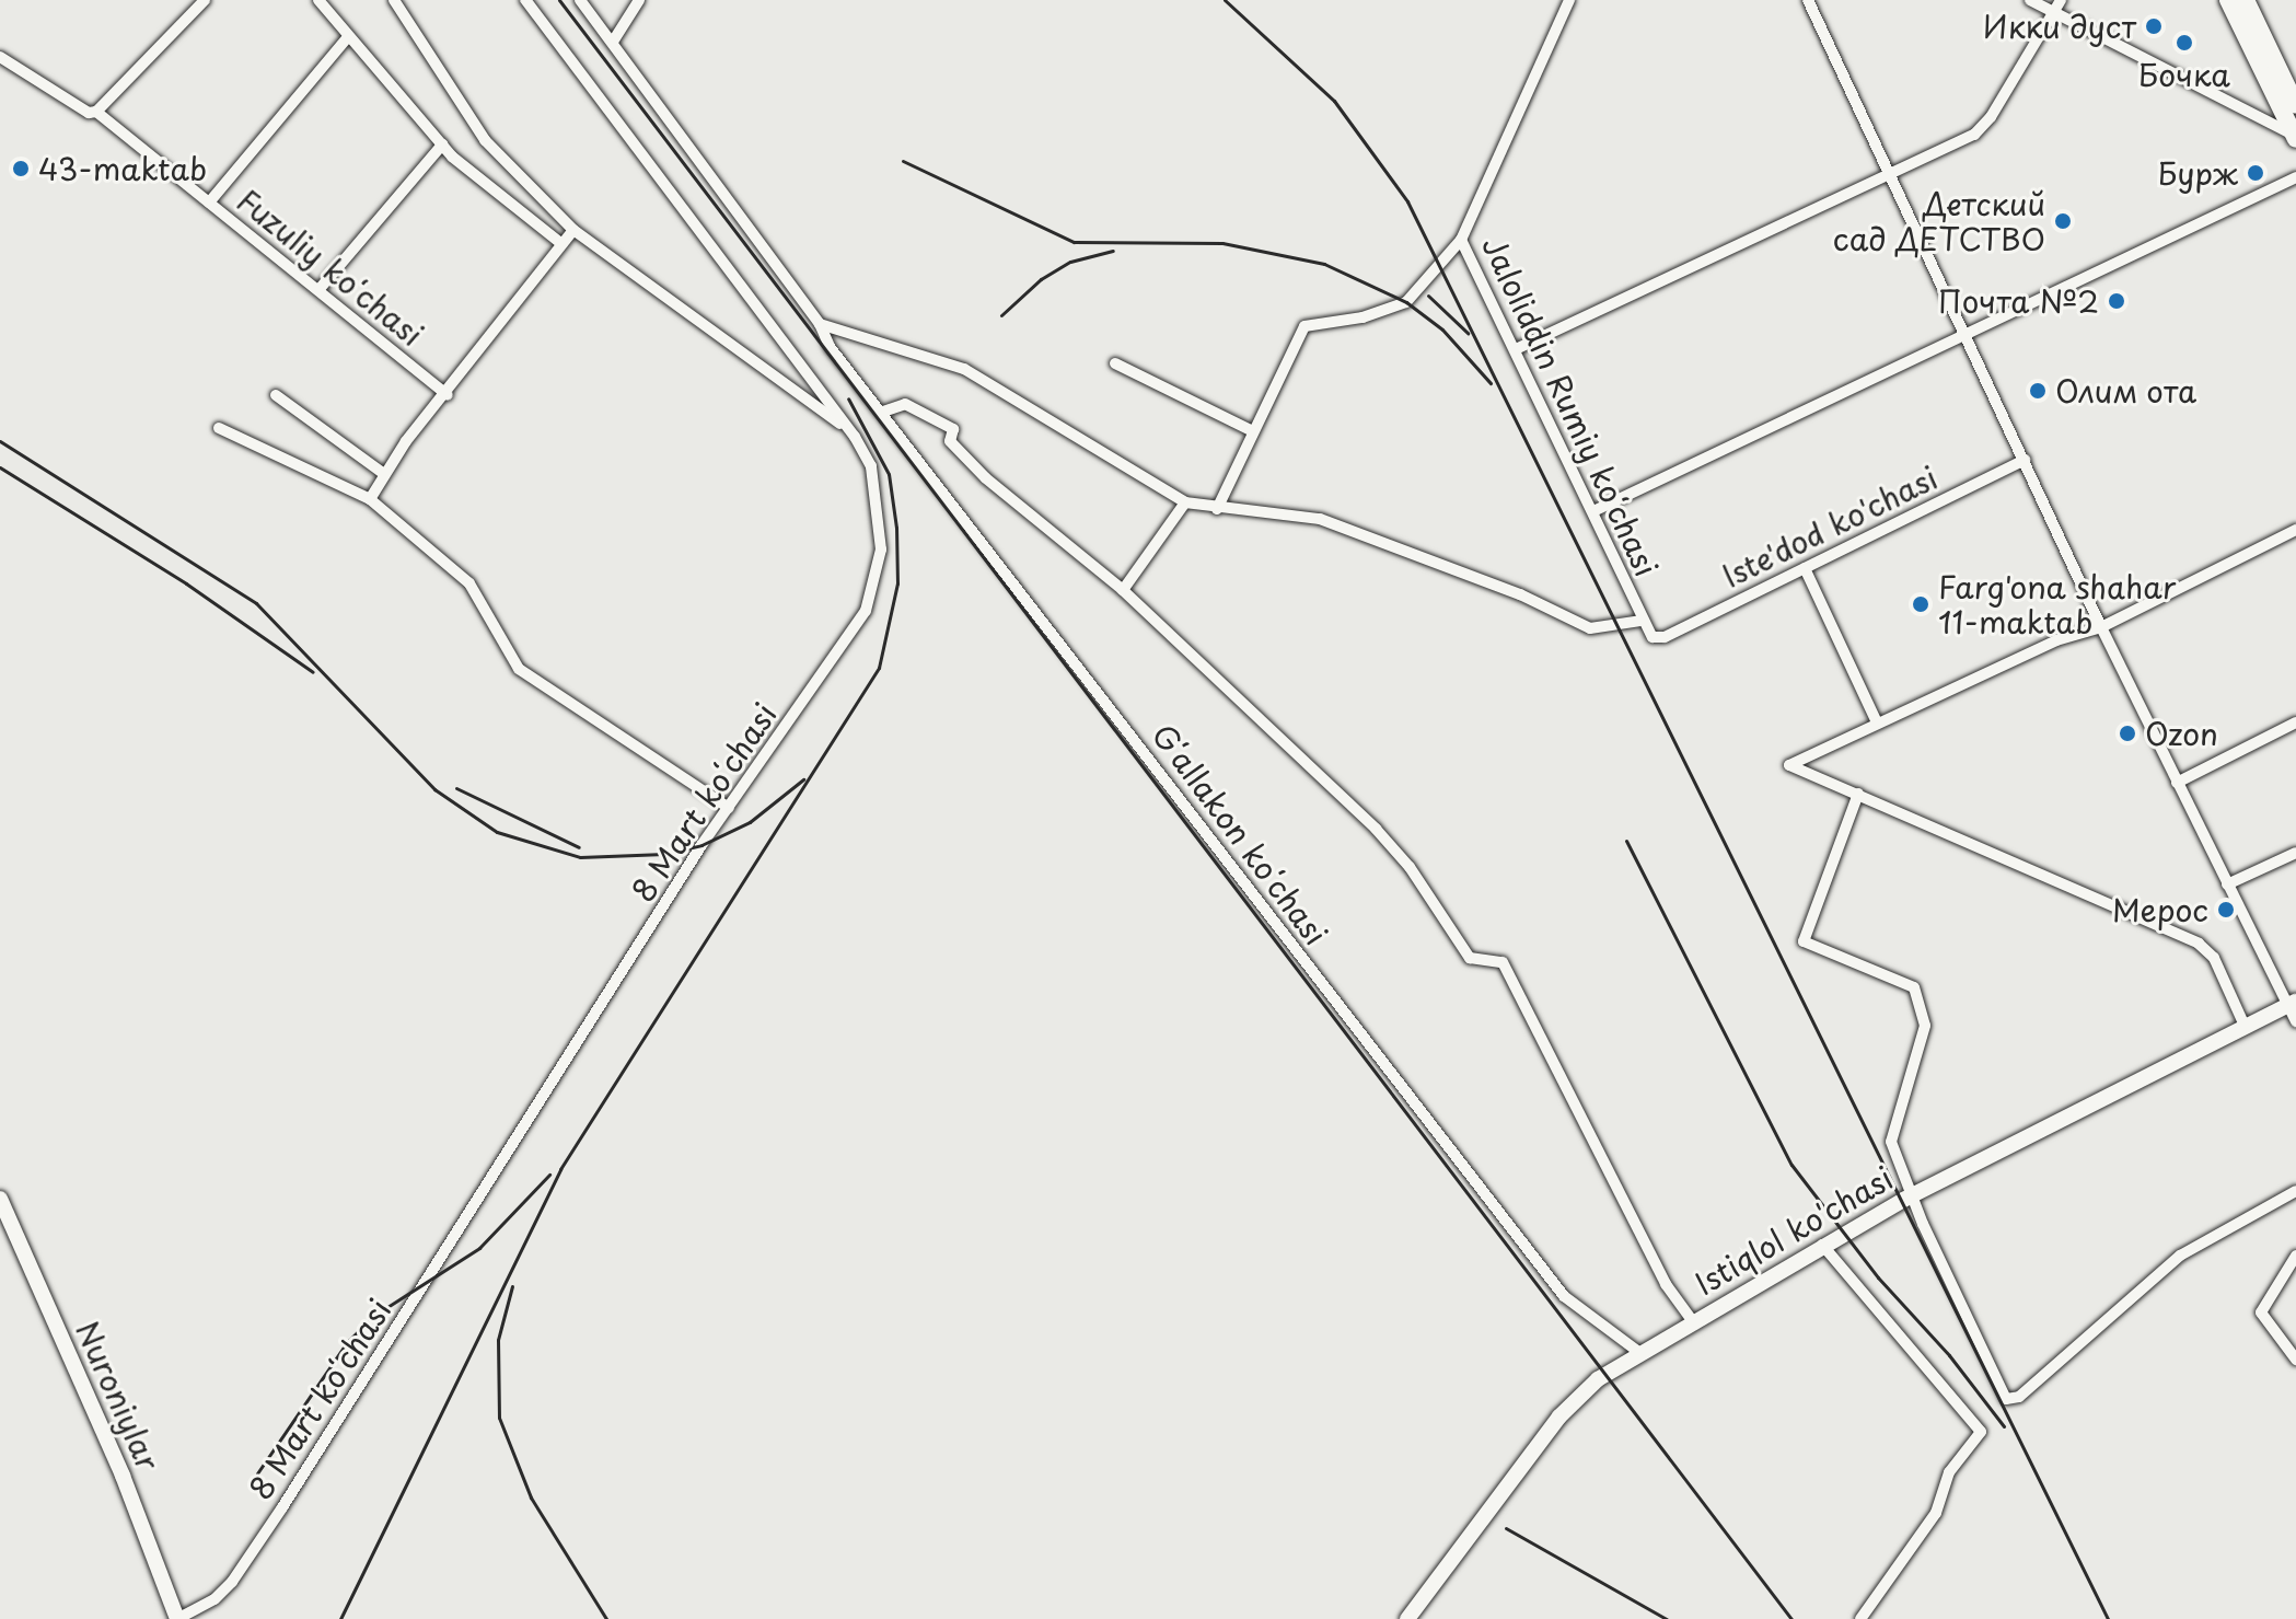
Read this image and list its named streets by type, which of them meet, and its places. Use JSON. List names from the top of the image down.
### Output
{
  "streets": {
    "main road": ["Istiqlol ko'chasi", "Nuroniylar"],
    "street": [
      "Fuzuliy koʻchasi",
      "Jaloliddin Rumiy koʻchasi",
      "Iste'dod ko'chasi",
      "8 Mart koʻchasi",
      "Gʻallakon koʻchasi"
    ]
  },
  "crossings": [
    ["Jaloliddin Rumiy koʻchasi", "Iste'dod ko'chasi"],
    ["8 Mart koʻchasi", "Nuroniylar"],
    ["Gʻallakon koʻchasi", "Istiqlol ko'chasi"]
  ],
  "places": [
    "Икки дуст",
    "Бочка",
    "43-maktab",
    "Бурж",
    "Детский сад ДЕТСТВО",
    "Почта №2",
    "Олим ота",
    "Farg'ona shahar 11-maktab",
    "Ozon",
    "Мерос"
  ]
}
